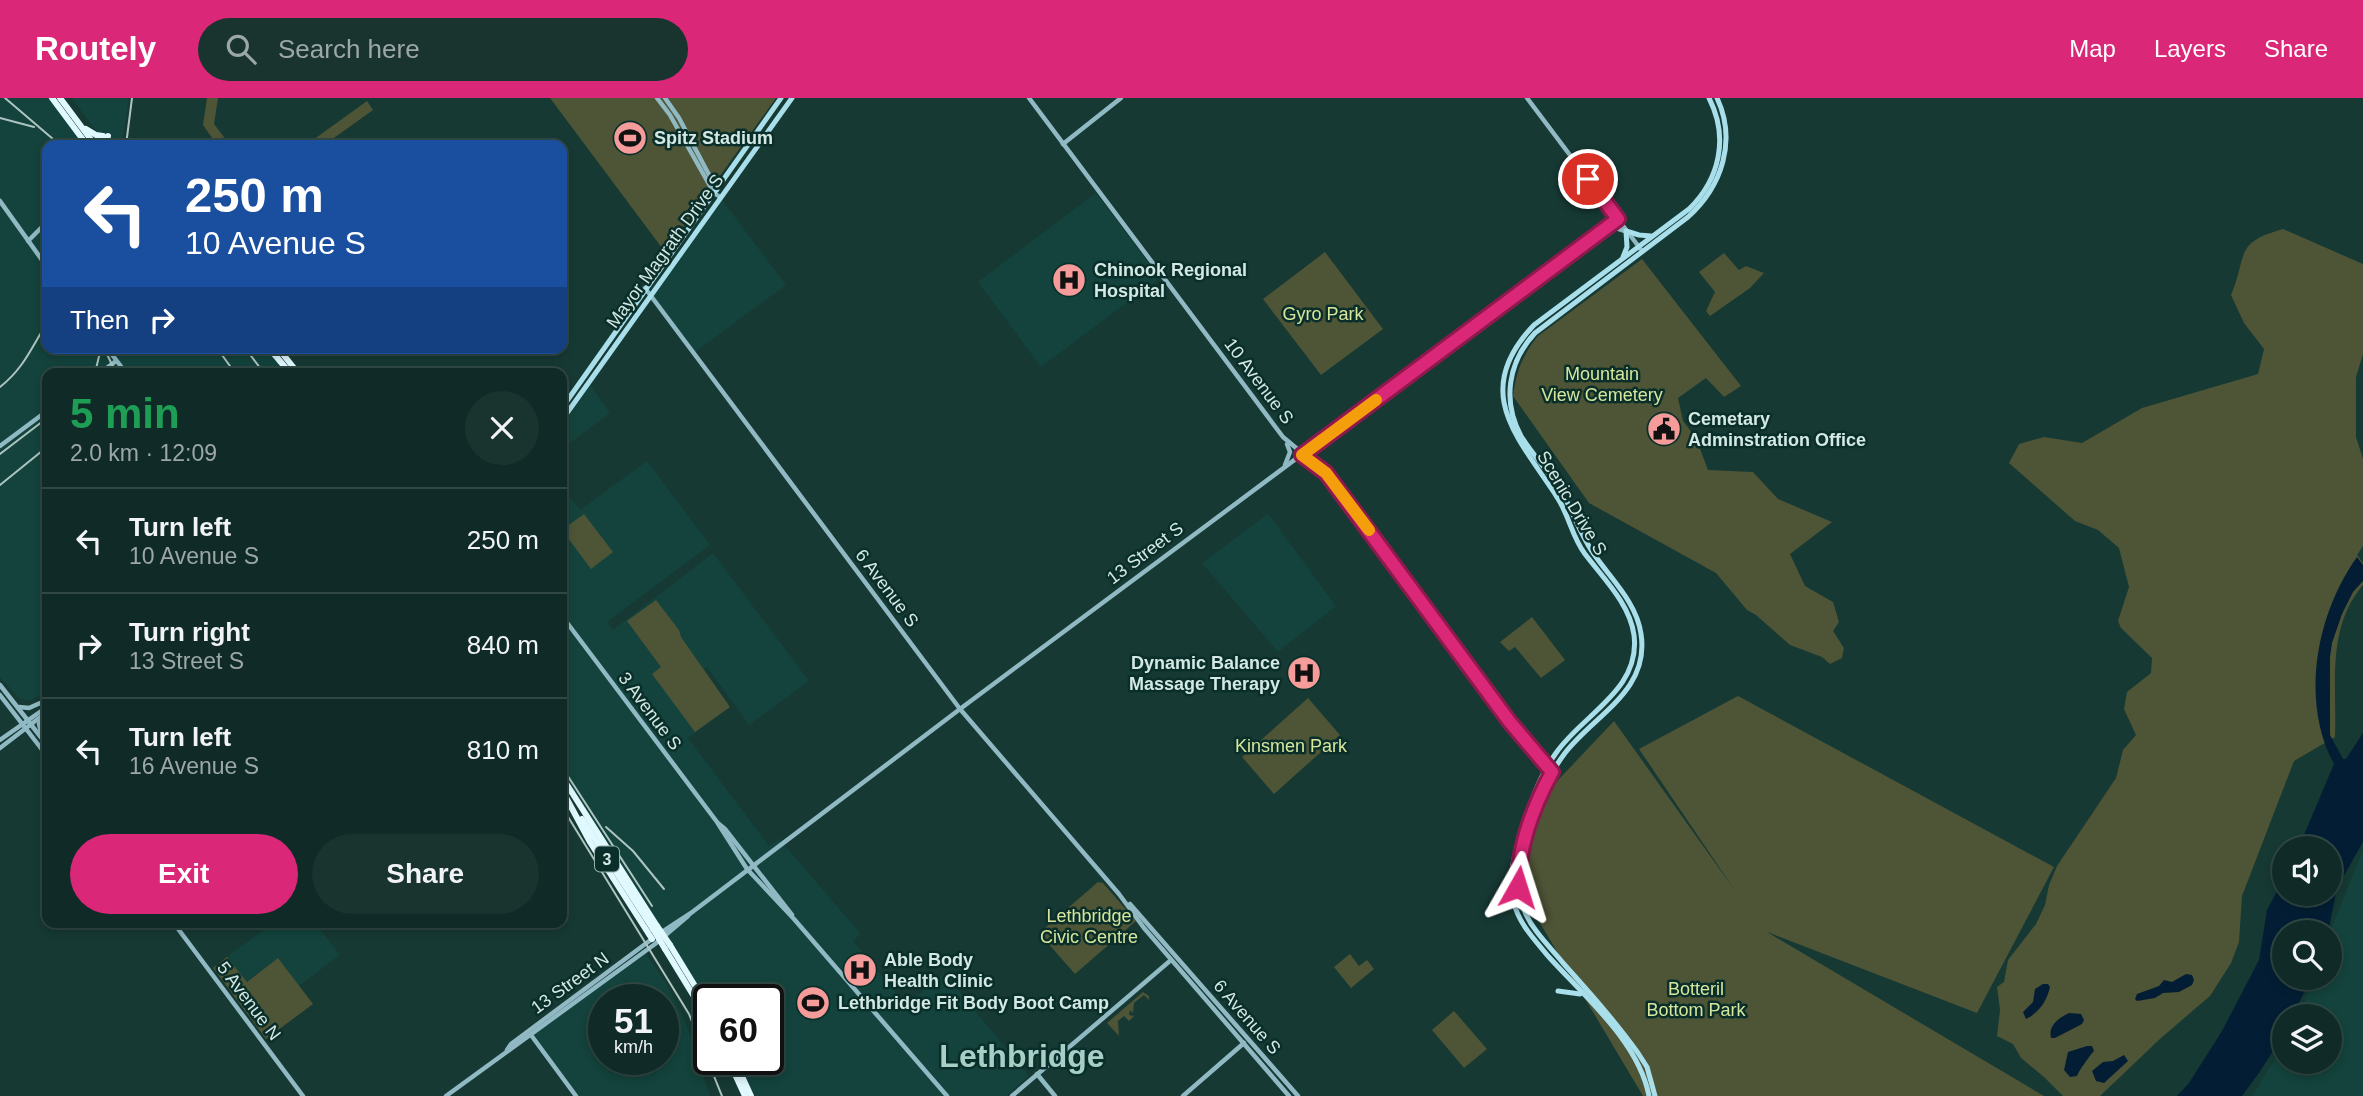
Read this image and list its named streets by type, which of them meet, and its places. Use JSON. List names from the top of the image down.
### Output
{
  "streets": {
    "highway": ["3"],
    "main road": ["Mayor Magrath Drive S", "Scenic Drive S"],
    "street": [
      "10 Avenue S",
      "13 Street S",
      "6 Avenue S",
      "3 Avenue S",
      "13 Street N",
      "5 Avenue N"
    ]
  },
  "crossings": [
    ["Mayor Magrath Drive S", "6 Avenue S"],
    ["10 Avenue S", "Scenic Drive S"],
    ["10 Avenue S", "13 Street S"],
    ["13 Street S", "6 Avenue S"],
    ["13 Street S", "3 Avenue S"],
    ["13 Street S", "13 Street N"]
  ],
  "districts": ["Lethbridge"],
  "parks": [
    "Gyro Park",
    "Mountain View Cemetery",
    "Kinsmen Park",
    "Lethbridge Civic Centre",
    "Botteril Bottom Park"
  ],
  "places": {
    "sports": ["Spitz Stadium", "Lethbridge Fit Body Boot Camp"],
    "hospital": ["Chinook Regional Hospital", "Dynamic Balance Massage Therapy", "Able Body Health Clinic"],
    "public building": ["Cemetary Adminstration Office"]
  },
  "page": {
    "header": "Routely",
    "search": "Search here",
    "nav": ["Map", "Layers", "Share"],
    "turn": ["250 m", "10 Avenue S"],
    "then": "Then",
    "heading": ["5 min", "2.0 km · 12:09"],
    "list": [
      {
        "name": "Turn left",
        "note": "10 Avenue S",
        "value": "250 m"
      },
      {
        "name": "Turn right",
        "note": "13 Street S",
        "value": "840 m"
      },
      {
        "name": "Turn left",
        "note": "16 Avenue S",
        "value": "810 m"
      }
    ],
    "buttons": ["Exit", "Share"],
    "speed": "51 km/h",
    "limit": "60"
  }
}
